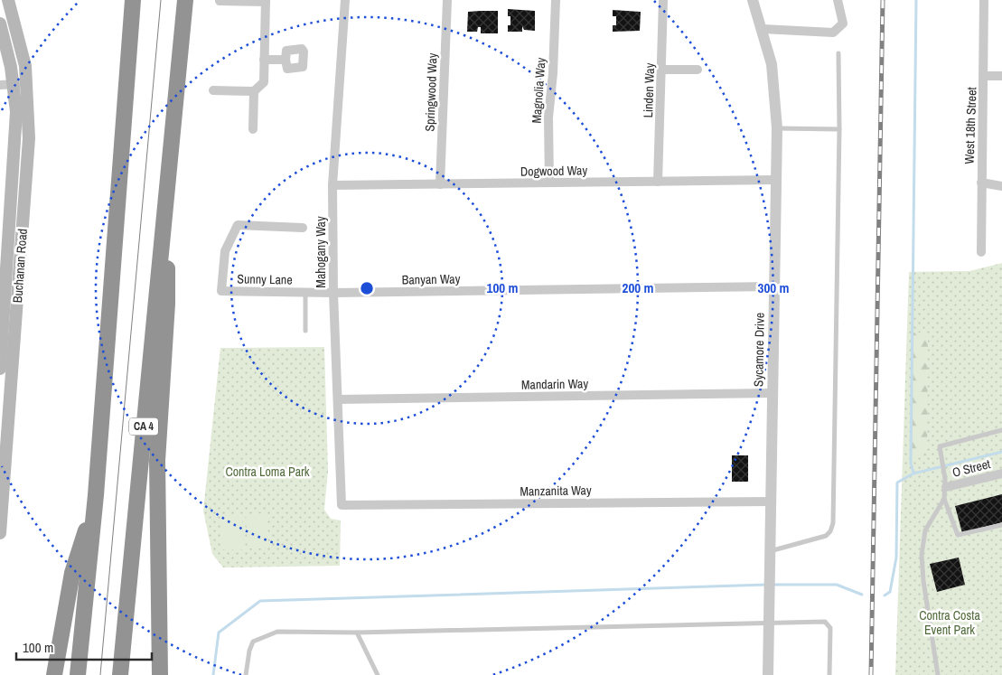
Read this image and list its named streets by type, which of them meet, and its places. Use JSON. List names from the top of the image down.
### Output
{
  "streets": {
    "highway": ["CA 4"],
    "main road": ["Buchanan Road"],
    "street": [
      "Magnolia Way",
      "Linden Way",
      "Springwood Way",
      "West 18th Street",
      "Dogwood Way",
      "Mahogany Way",
      "Sunny Lane",
      "Banyan Way",
      "Sycamore Drive",
      "Mandarin Way",
      "O Street",
      "Manzanita Way"
    ]
  },
  "crossings": [
    ["Magnolia Way", "Dogwood Way"],
    ["Linden Way", "Dogwood Way"],
    ["Springwood Way", "Dogwood Way"],
    ["Dogwood Way", "Mahogany Way"],
    ["Dogwood Way", "Sycamore Drive"],
    ["Mahogany Way", "Sunny Lane"],
    ["Mahogany Way", "Banyan Way"],
    ["Mahogany Way", "Mandarin Way"],
    ["Mahogany Way", "Manzanita Way"],
    ["Sunny Lane", "Banyan Way"],
    ["Banyan Way", "Sycamore Drive"],
    ["Sycamore Drive", "Mandarin Way"],
    ["Sycamore Drive", "Manzanita Way"]
  ],
  "parks": ["Contra Loma Park", "Contra Costa Event Park"],
  "scale_bar": "100 m",
  "rings": ["100 m", "200 m", "300 m"]
}
